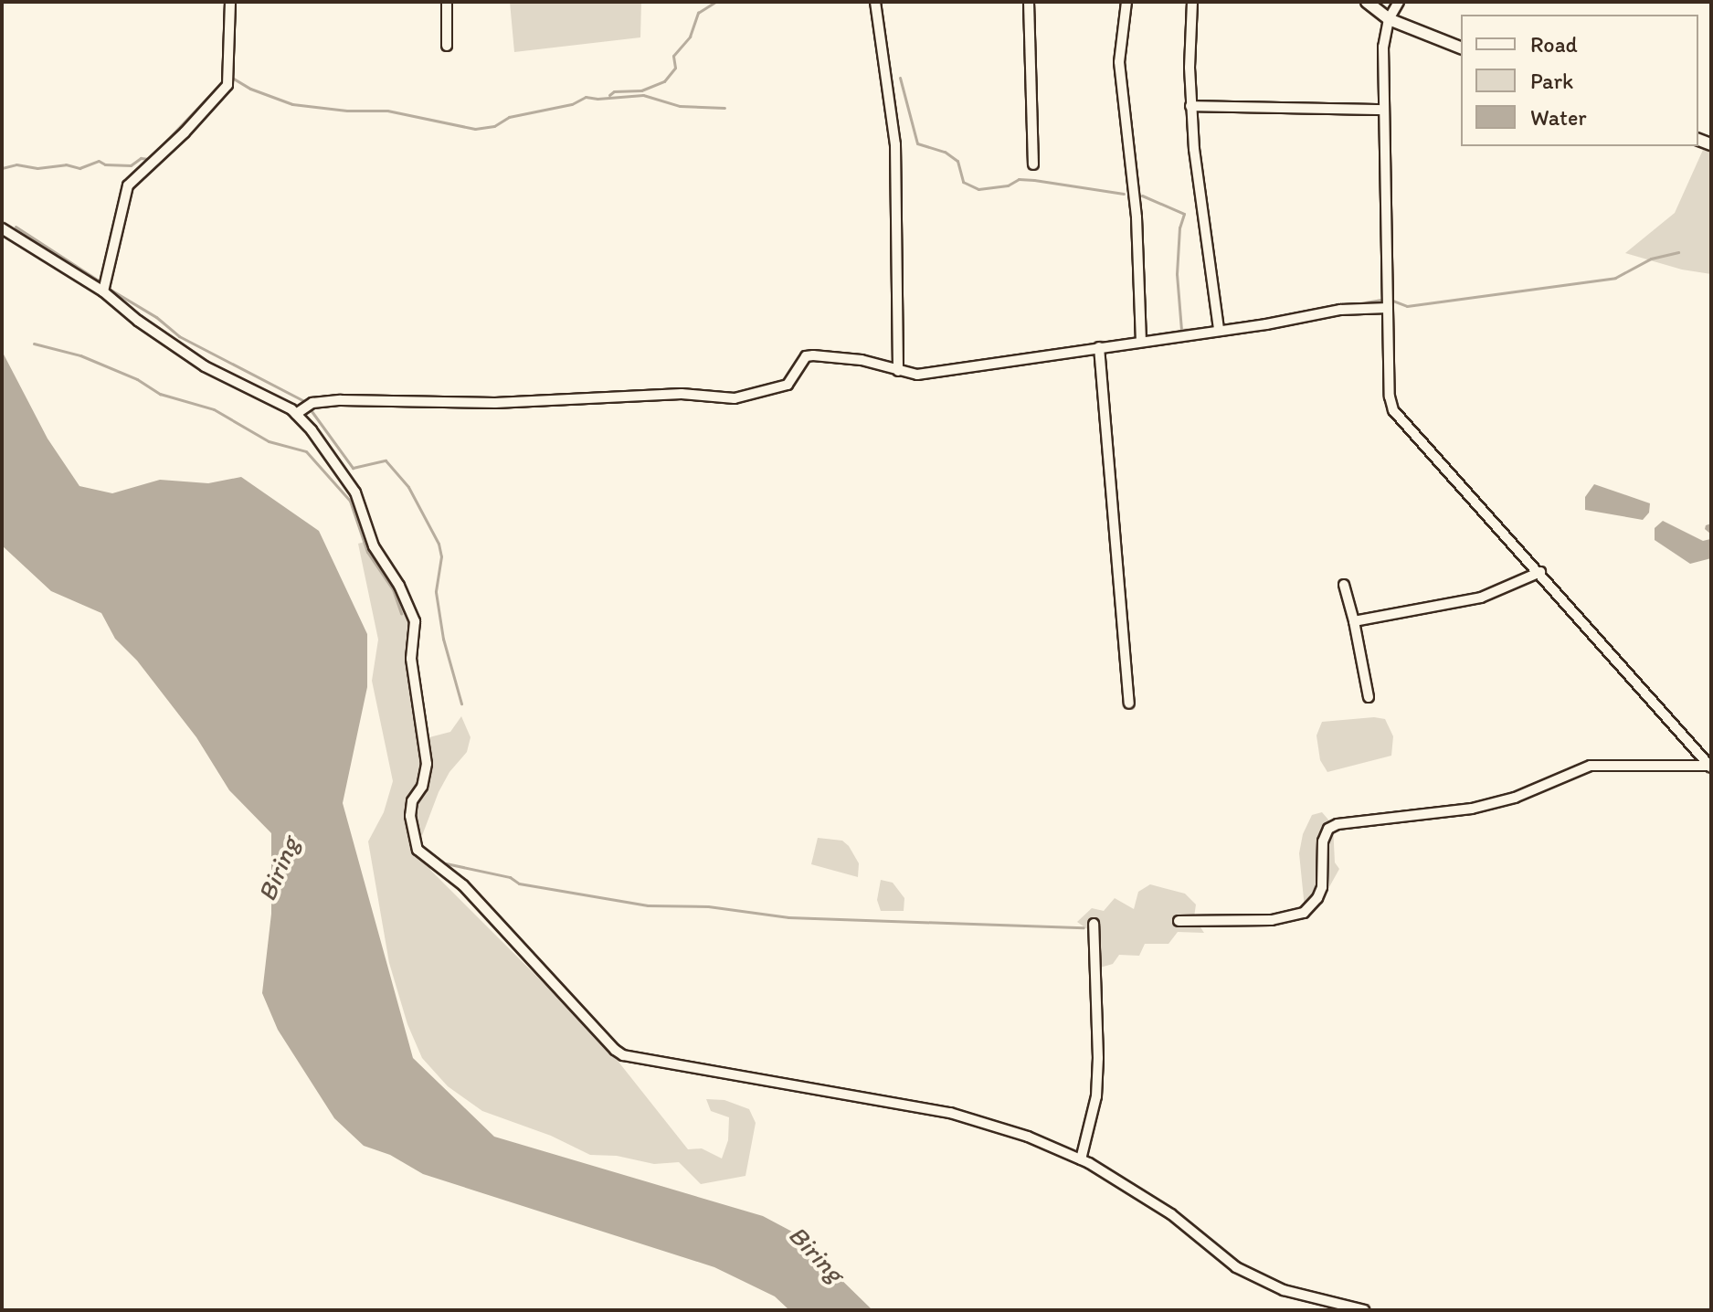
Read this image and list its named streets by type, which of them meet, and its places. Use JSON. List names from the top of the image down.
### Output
{
  "water": ["Biring"],
  "legend": ["Road", "Park", "Water"]
}
